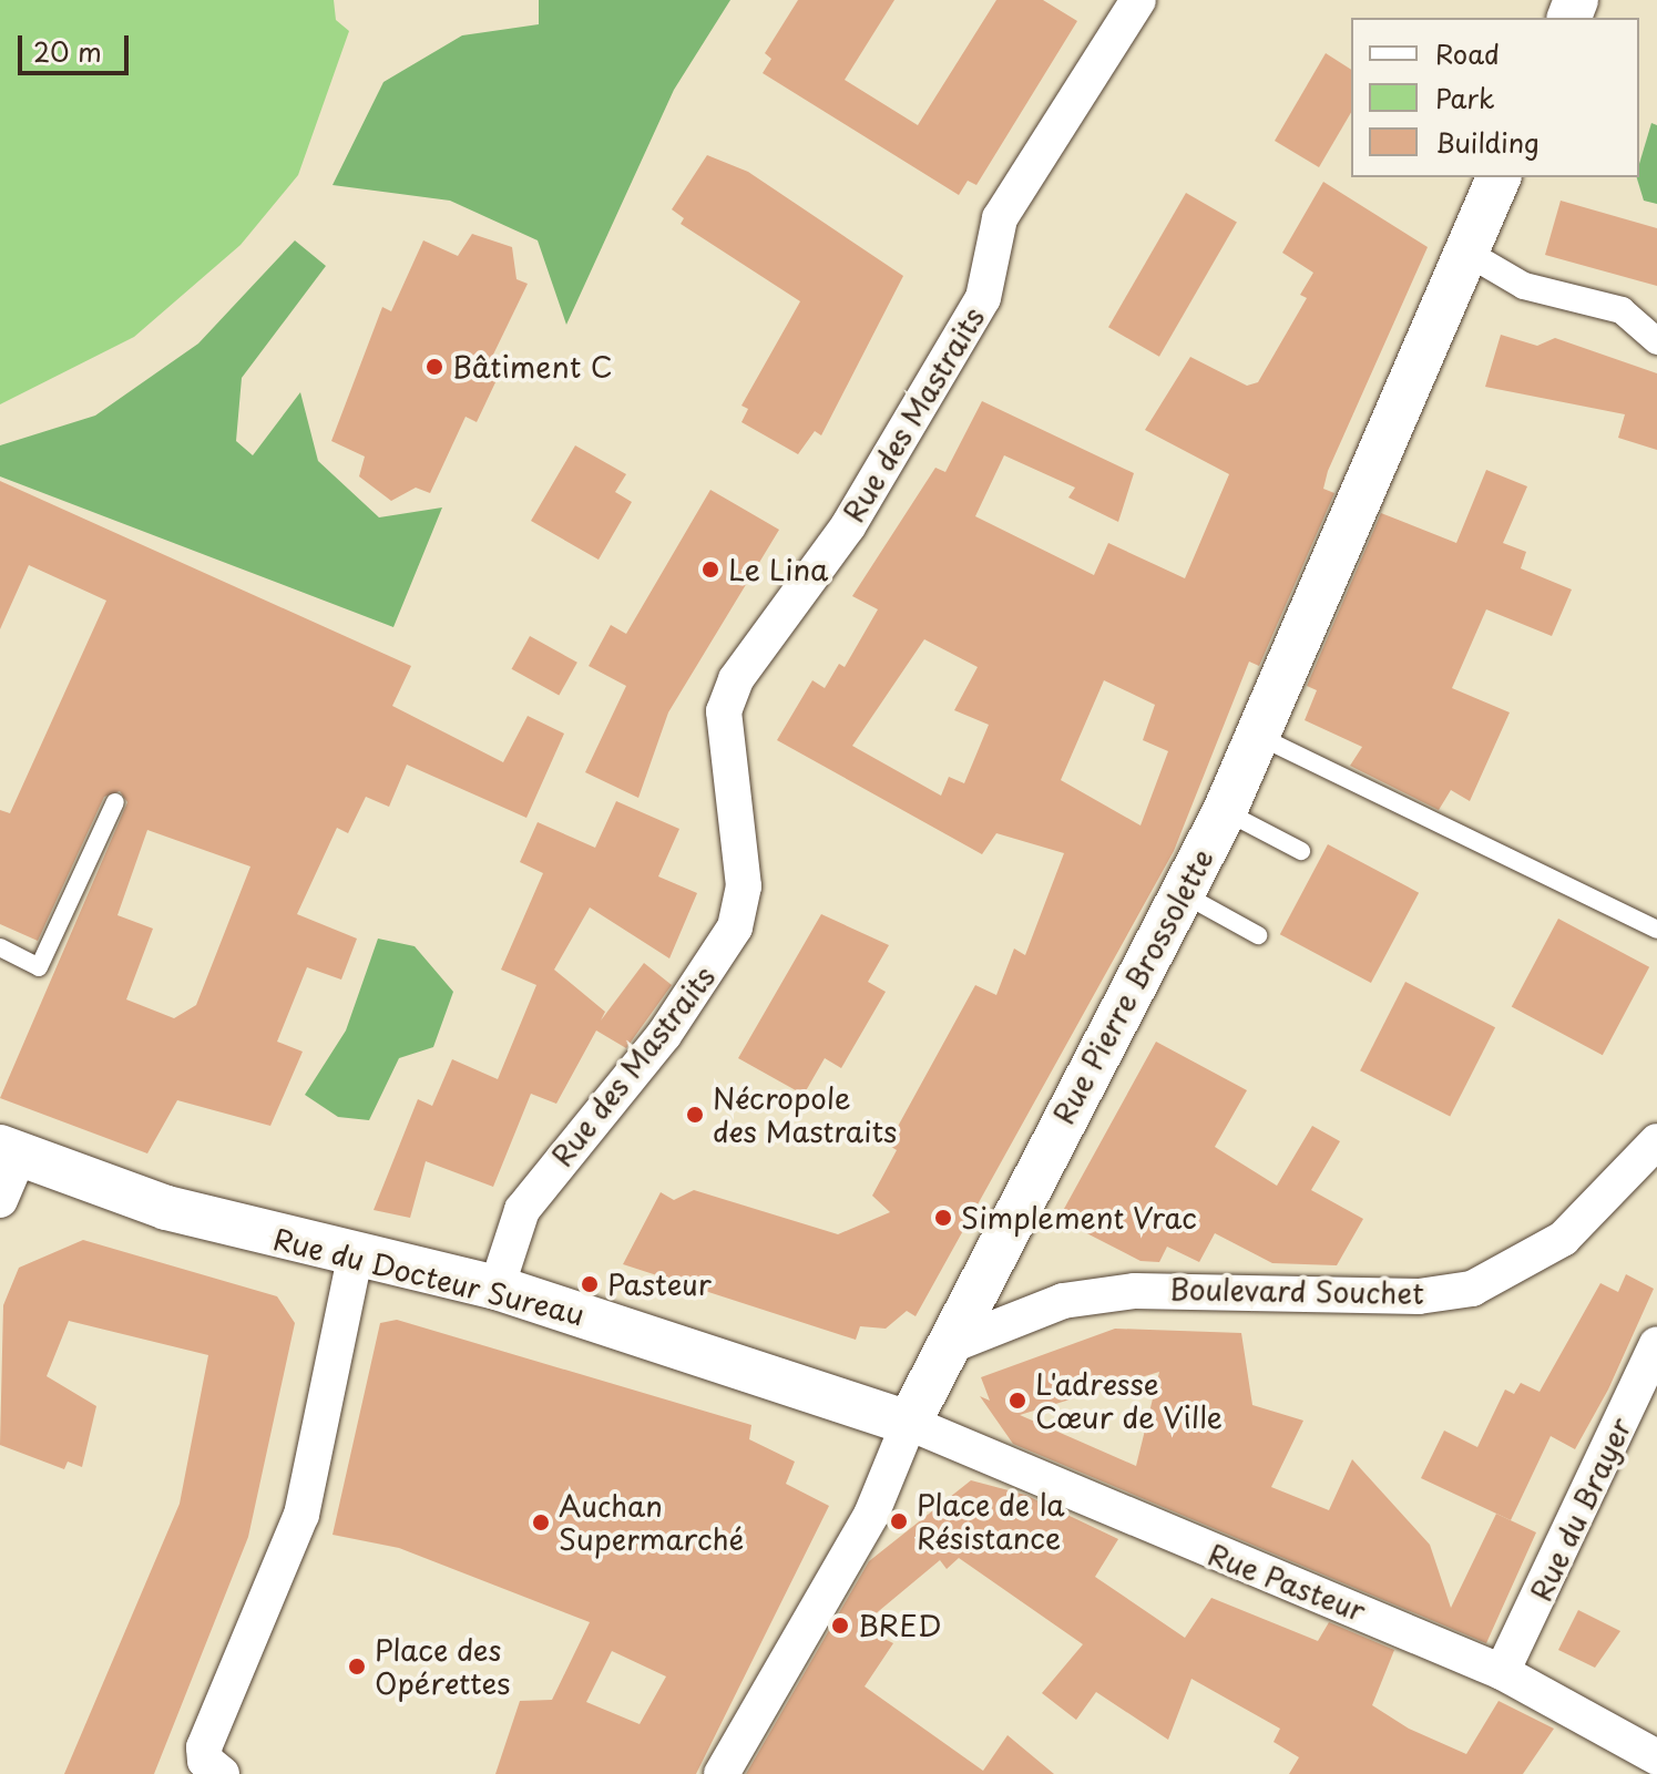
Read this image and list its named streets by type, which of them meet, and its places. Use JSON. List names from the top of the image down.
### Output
{
  "streets": {
    "street": [
      "Rue des Mastraits",
      "Rue Pierre Brossolette",
      "Rue du Docteur Sureau",
      "Boulevard Souchet",
      "Rue du Brayer",
      "Rue Pasteur"
    ]
  },
  "crossings": [
    ["Rue des Mastraits", "Rue du Docteur Sureau"],
    ["Rue Pierre Brossolette", "Rue du Docteur Sureau"],
    ["Rue Pierre Brossolette", "Boulevard Souchet"],
    ["Rue Pierre Brossolette", "Rue Pasteur"],
    ["Rue du Docteur Sureau", "Rue Pasteur"],
    ["Rue du Brayer", "Rue Pasteur"]
  ],
  "places": [
    "Bâtiment C",
    "Le Lina",
    "Nécropole des Mastraits",
    "Simplement Vrac",
    "Pasteur",
    "L'adresse Cœur de Ville",
    "Place de la Résistance",
    "Auchan Supermarché",
    "BRED",
    "Place des Opérettes"
  ],
  "legend": ["Road", "Park", "Building"],
  "scale_bar": "20 m"
}
